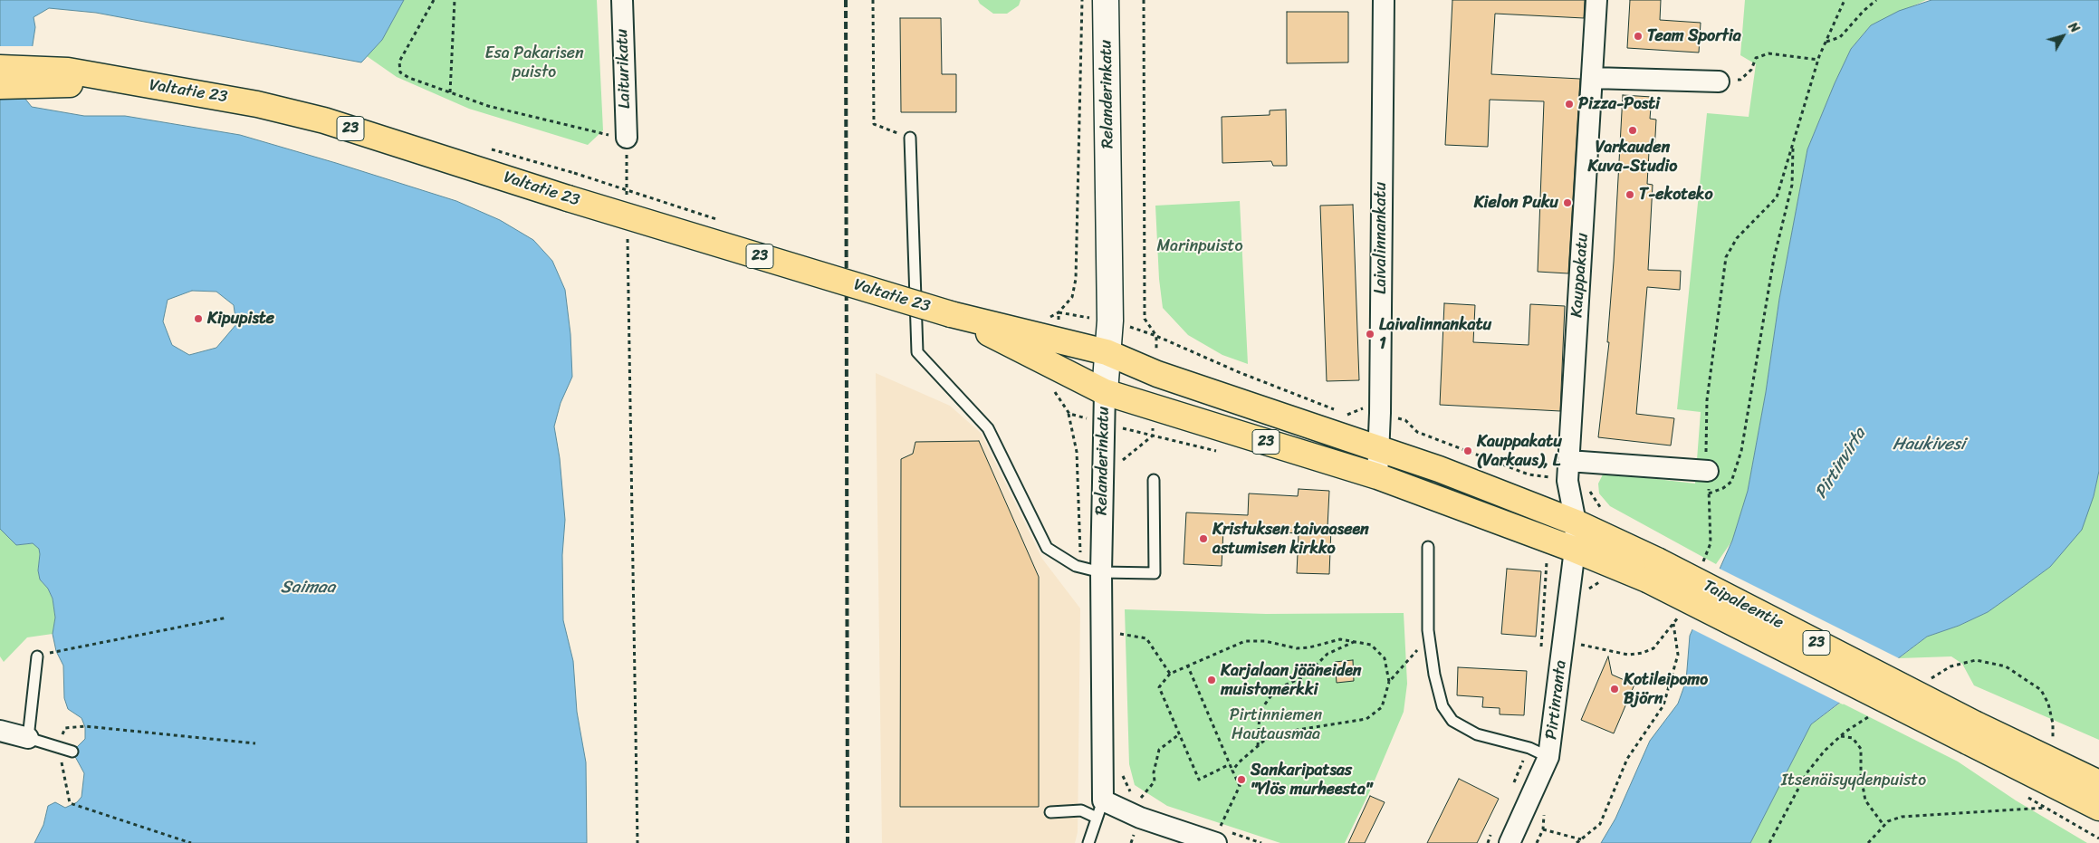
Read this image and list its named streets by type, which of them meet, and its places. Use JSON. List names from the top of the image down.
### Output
{
  "streets": {
    "highway": ["Valtatie 23", "23", "Taipaleentie"],
    "main road": ["Relanderinkatu"],
    "street": [
      "Laiturikatu",
      "Laivalinnankatu",
      "Kauppakatu",
      "Pirtinranta"
    ]
  },
  "crossings": [
    ["Valtatie 23", "Relanderinkatu"],
    ["Valtatie 23", "23"],
    ["Relanderinkatu", "23"],
    ["23", "Laivalinnankatu"],
    ["23", "Taipaleentie"],
    ["Laivalinnankatu", "Taipaleentie"],
    ["Kauppakatu", "Taipaleentie"],
    ["Kauppakatu", "Pirtinranta"],
    ["Taipaleentie", "Pirtinranta"]
  ],
  "water": ["Haukivesi", "Pirtinvirta", "Saimaa"],
  "parks": [
    "Esa Pakarisen puisto",
    "Marinpuisto",
    "Pirtinniemen Hautausmaa",
    "Itsenäisyydenpuisto"
  ],
  "places": [
    "Team Sportia",
    "Pizza-Posti",
    "Varkauden Kuva-Studio",
    "T-ekoteko",
    "Kielon Puku",
    "Kipupiste",
    "Laivalinnankatu 1",
    "Kauppakatu (Varkaus), L",
    "Kristuksen taivaaseen astumisen kirkko",
    "Karjalaan jääneiden muistomerkki",
    "Kotileipomo Björn",
    "Sankaripatsas \"Ylös murheesta\""
  ],
  "north": "top right"
}
